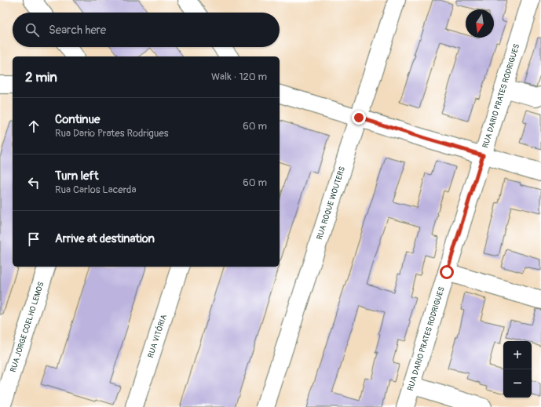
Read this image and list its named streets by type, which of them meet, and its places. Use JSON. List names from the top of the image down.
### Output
{
  "streets": {
    "street": [
      "RUA DARIO PRATES RODRIGUES",
      "RUA ROQUE WOUTERS",
      "RUA JORGE COELHO LEMOS",
      "RUA VITÓRIA"
    ]
  },
  "north": "bottom",
  "page": {
    "search": "Search here",
    "heading": ["2 min", "Walk · 120 m"],
    "list": [
      ["Continue", "Rua Dario Prates Rodrigues", "60 m"],
      ["Turn left", "Rua Carlos Lacerda", "60 m"],
      "Arrive at destination"
    ],
    "map_buttons": ["+", "−"]
  }
}
